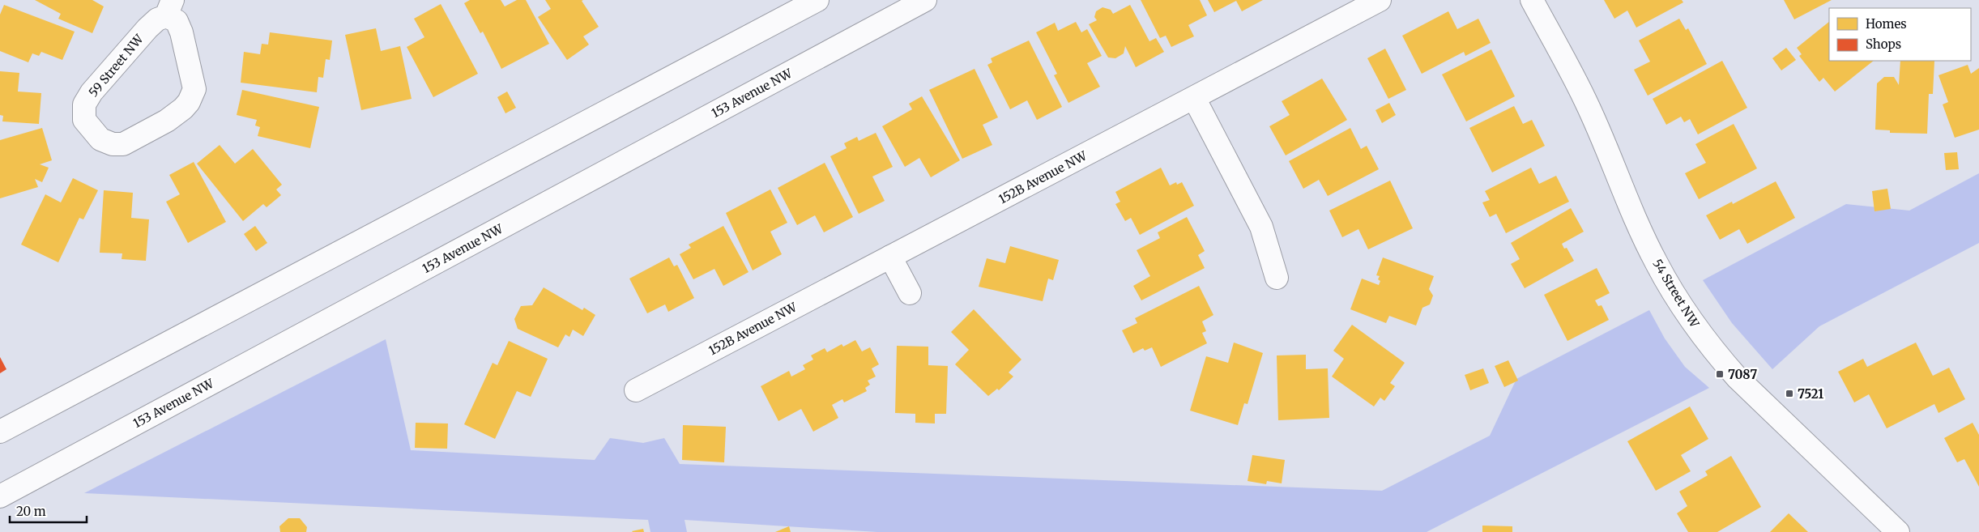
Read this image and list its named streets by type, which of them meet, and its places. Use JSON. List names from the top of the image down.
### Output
{
  "streets": {
    "street": [
      "59 Street NW",
      "153 Avenue NW",
      "152B Avenue NW",
      "54 Street NW"
    ]
  },
  "places": {
    "transit": ["7087", "7521"]
  },
  "legend": ["Homes", "Shops"],
  "scale_bar": "20 m"
}
